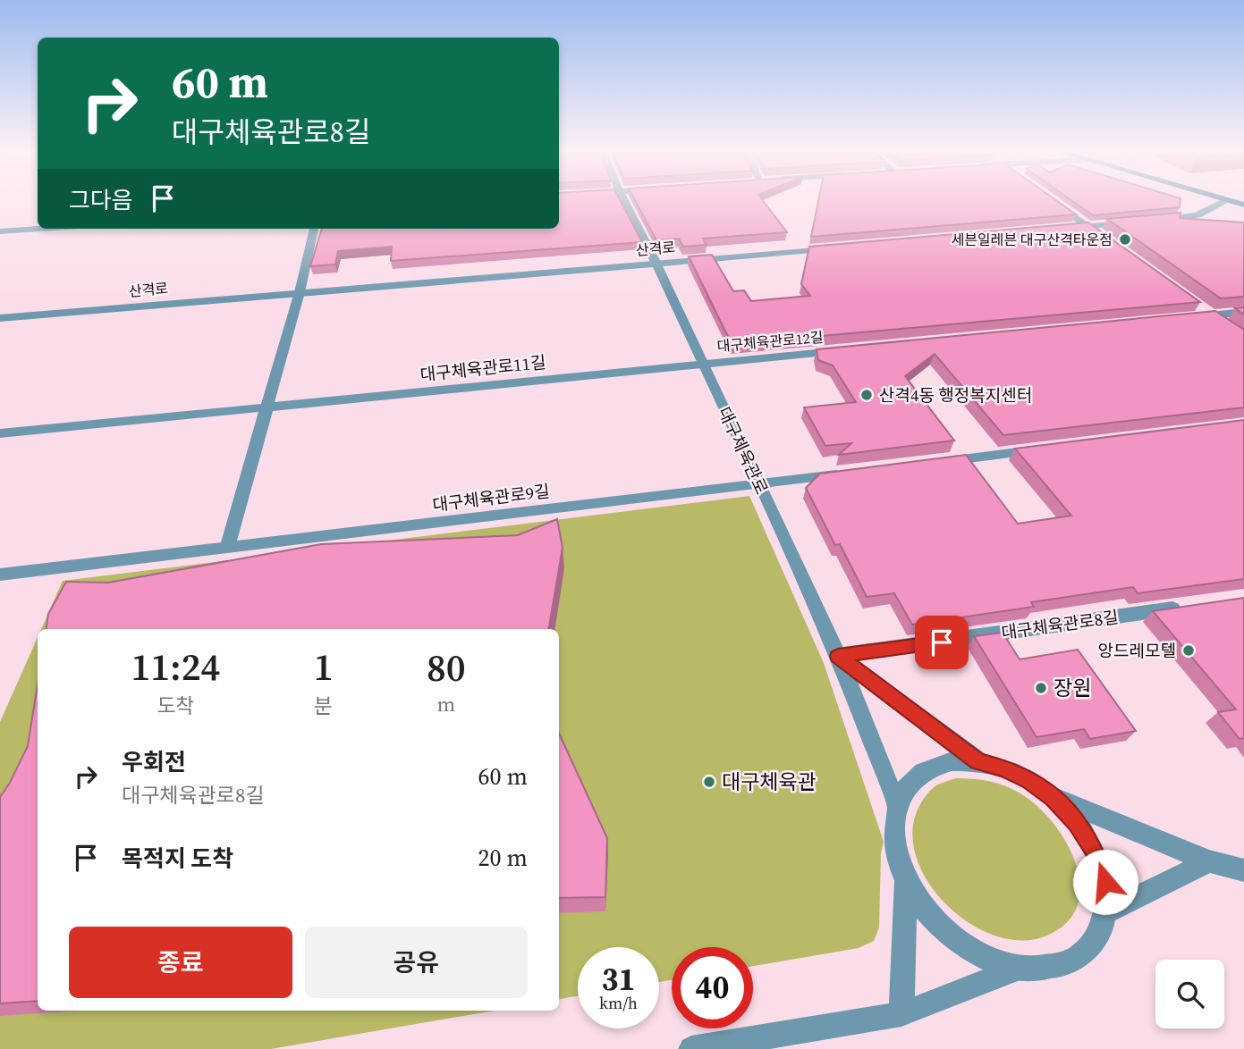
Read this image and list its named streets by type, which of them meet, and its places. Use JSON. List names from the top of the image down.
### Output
{
  "streets": {
    "street": [
      "산격로",
      "대구체육관로12길",
      "대구체육관로11길",
      "대구체육관로",
      "대구체육관로9길",
      "대구체육관로8길"
    ]
  },
  "crossings": [
    ["산격로", "대구체육관로"],
    ["대구체육관로12길", "대구체육관로11길"],
    ["대구체육관로12길", "대구체육관로"],
    ["대구체육관로11길", "대구체육관로"],
    ["대구체육관로", "대구체육관로9길"],
    ["대구체육관로", "대구체육관로8길"]
  ],
  "places": [
    "세븐일레븐 대구산격타운점",
    "산격4동 행정복지센터",
    "앙드레모텔",
    "장원",
    "대구체육관"
  ],
  "page": {
    "turn": ["60 m", "대구체육관로8길"],
    "then": "그다음",
    "eta": [
      "11:24",
      "도착",
      "1",
      "분",
      "80",
      "m"
    ],
    "list": [
      {
        "name": "우회전",
        "note": "대구체육관로8길",
        "value": "60 m"
      },
      {
        "name": "목적지 도착",
        "value": "20 m"
      }
    ],
    "buttons": ["종료", "공유"],
    "speed": "31 km/h",
    "limit": "40"
  }
}
